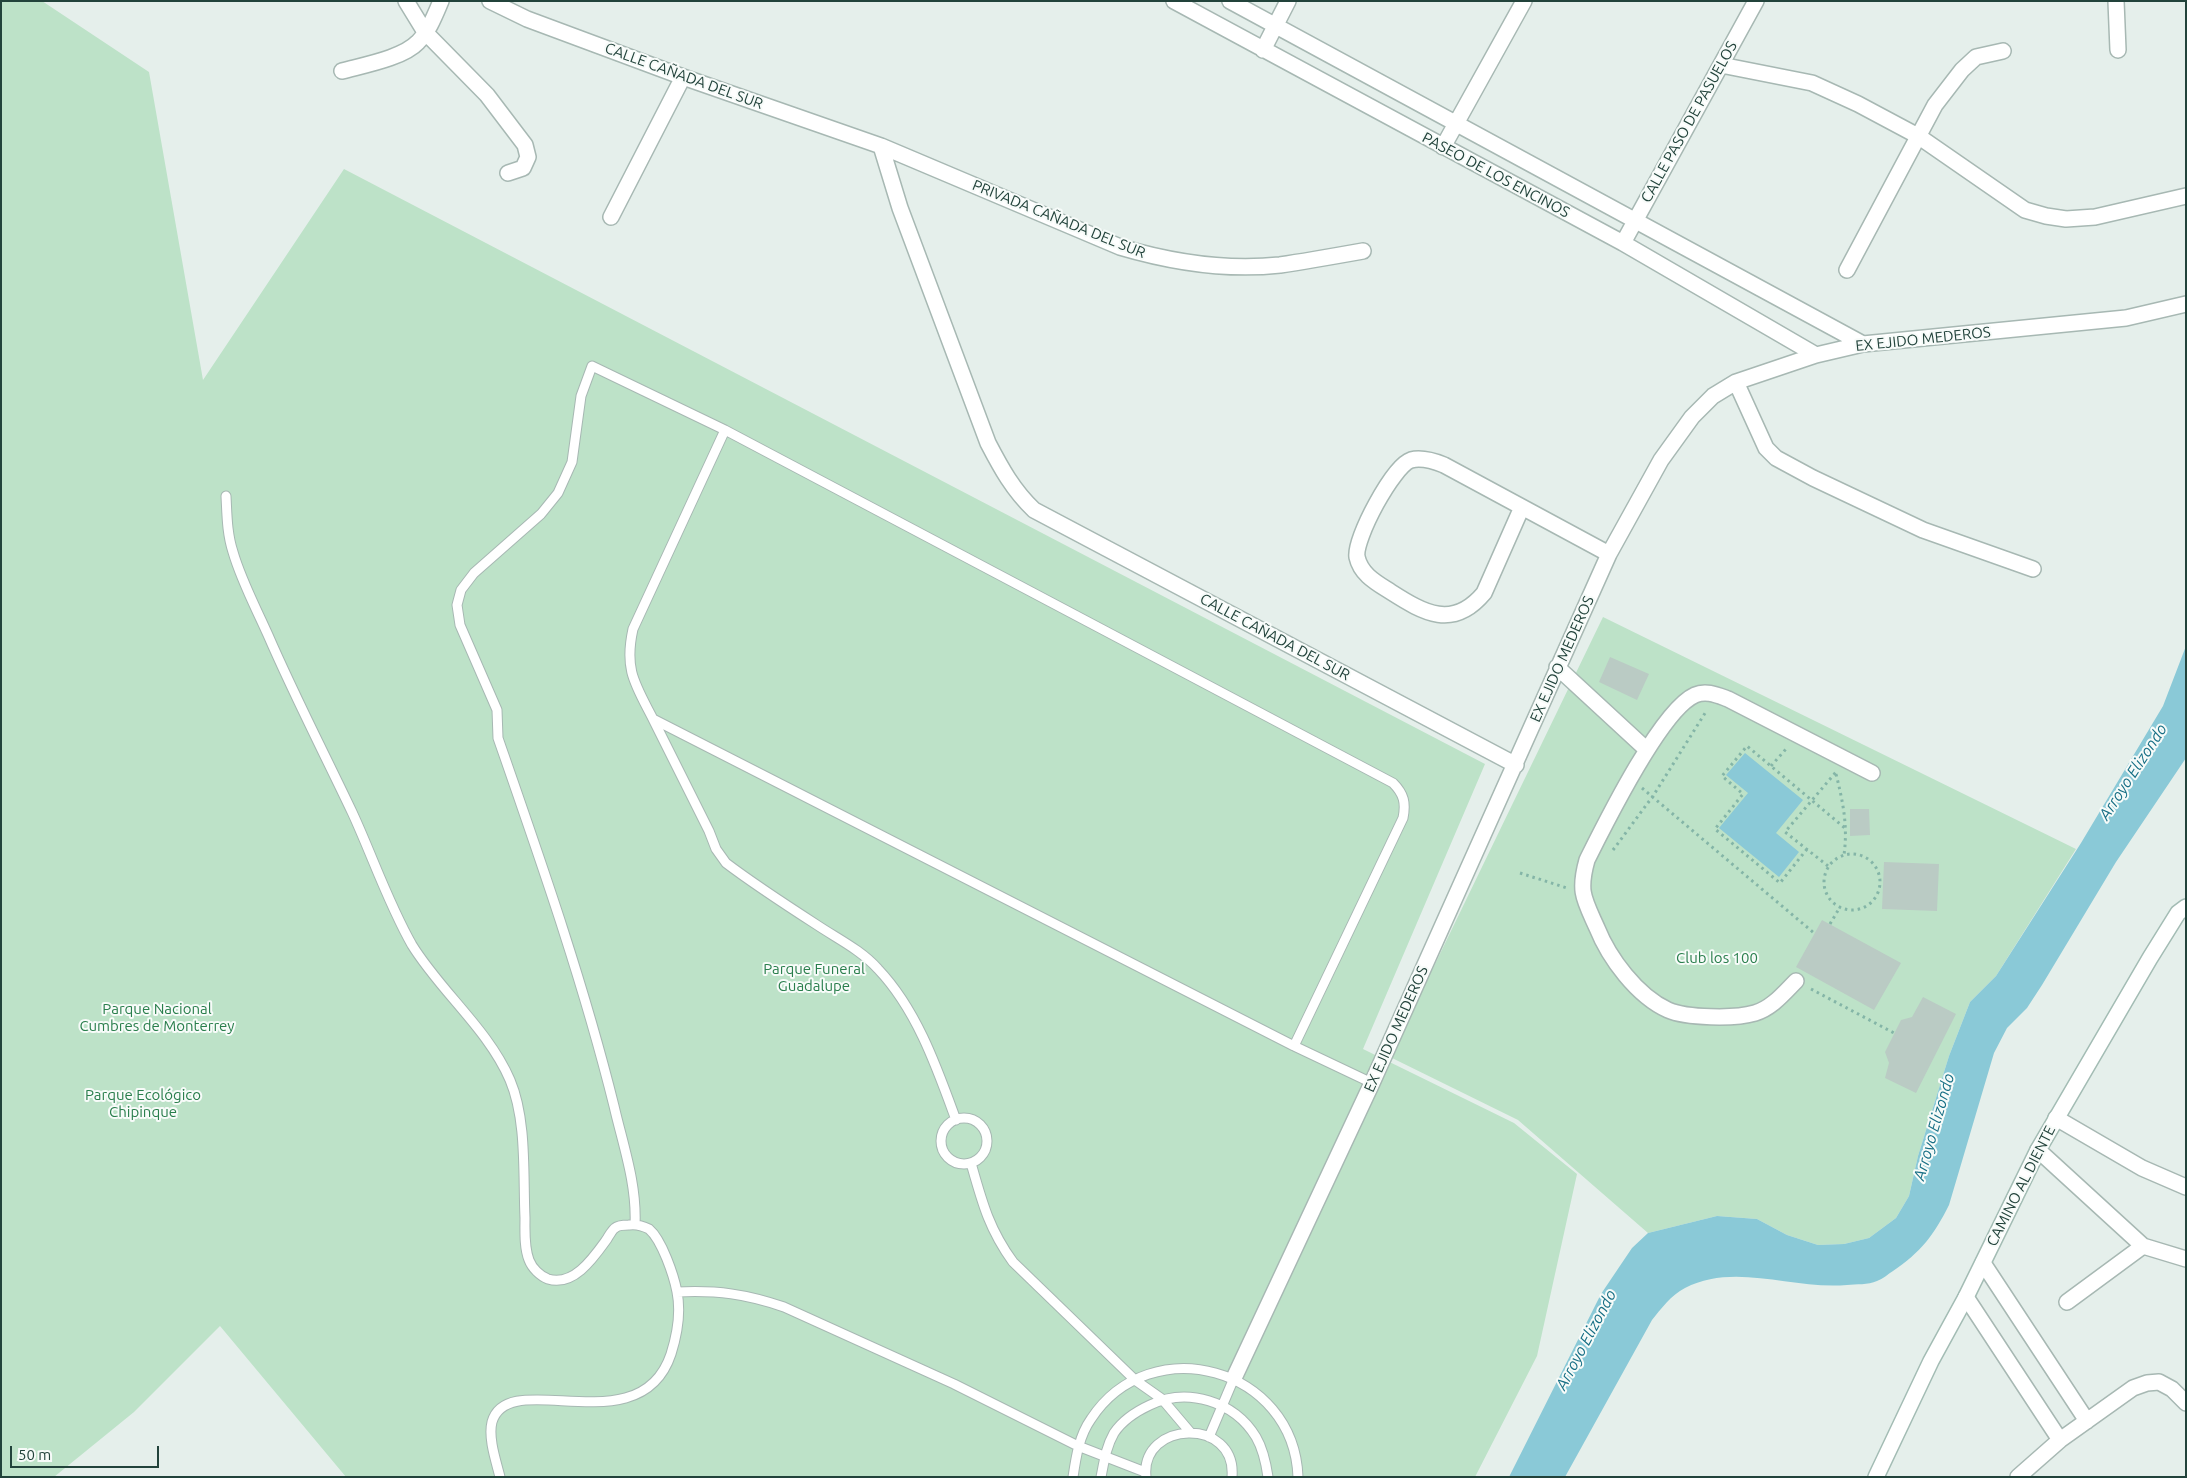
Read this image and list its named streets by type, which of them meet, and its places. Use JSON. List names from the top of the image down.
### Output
{
  "streets": {
    "street": [
      "CALLE CAÑADA DEL SUR",
      "CALLE PASO DE PASUELOS",
      "PASEO DE LOS ENCINOS",
      "PRIVADA CAÑADA DEL SUR",
      "EX EJIDO MEDEROS",
      "CAMINO AL DIENTE"
    ]
  },
  "crossings": [
    ["CALLE CAÑADA DEL SUR", "PRIVADA CAÑADA DEL SUR"],
    ["CALLE CAÑADA DEL SUR", "EX EJIDO MEDEROS"],
    ["CALLE PASO DE PASUELOS", "PASEO DE LOS ENCINOS"],
    ["PASEO DE LOS ENCINOS", "EX EJIDO MEDEROS"]
  ],
  "water": ["Arroyo Elizondo"],
  "parks": [
    "Club los 100",
    "Parque Funeral Guadalupe",
    "Parque Nacional Cumbres de Monterrey",
    "Parque Ecológico Chipinque"
  ],
  "scale_bar": "50 m"
}
